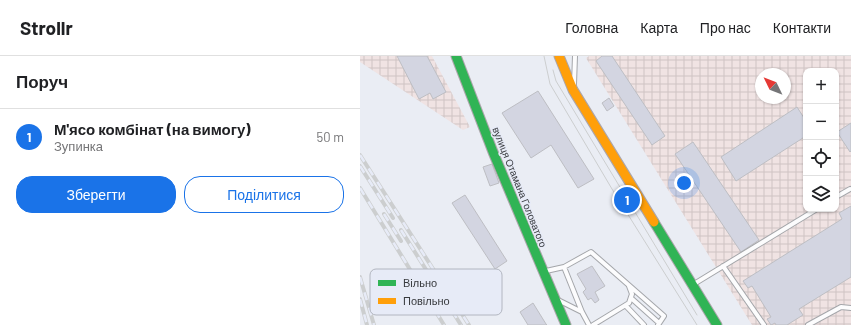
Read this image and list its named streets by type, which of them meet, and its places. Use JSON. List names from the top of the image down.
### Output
{
  "streets": {
    "main road": ["вулиця Отамана Головатого"]
  },
  "legend": ["Вільно", "Повільно"],
  "north": "top left",
  "page": {
    "header": "Strollr",
    "nav": [
      "Головна",
      "Карта",
      "Про нас",
      "Контакти"
    ],
    "heading": "Поруч",
    "map_buttons": ["+", "−"],
    "list": [
      {
        "mark": "1",
        "name": "М'ясо комбінат (на вимогу)",
        "note": "Зупинка",
        "value": "50 m"
      }
    ],
    "buttons": ["Зберегти", "Поділитися"],
    "pins": "1"
  }
}
